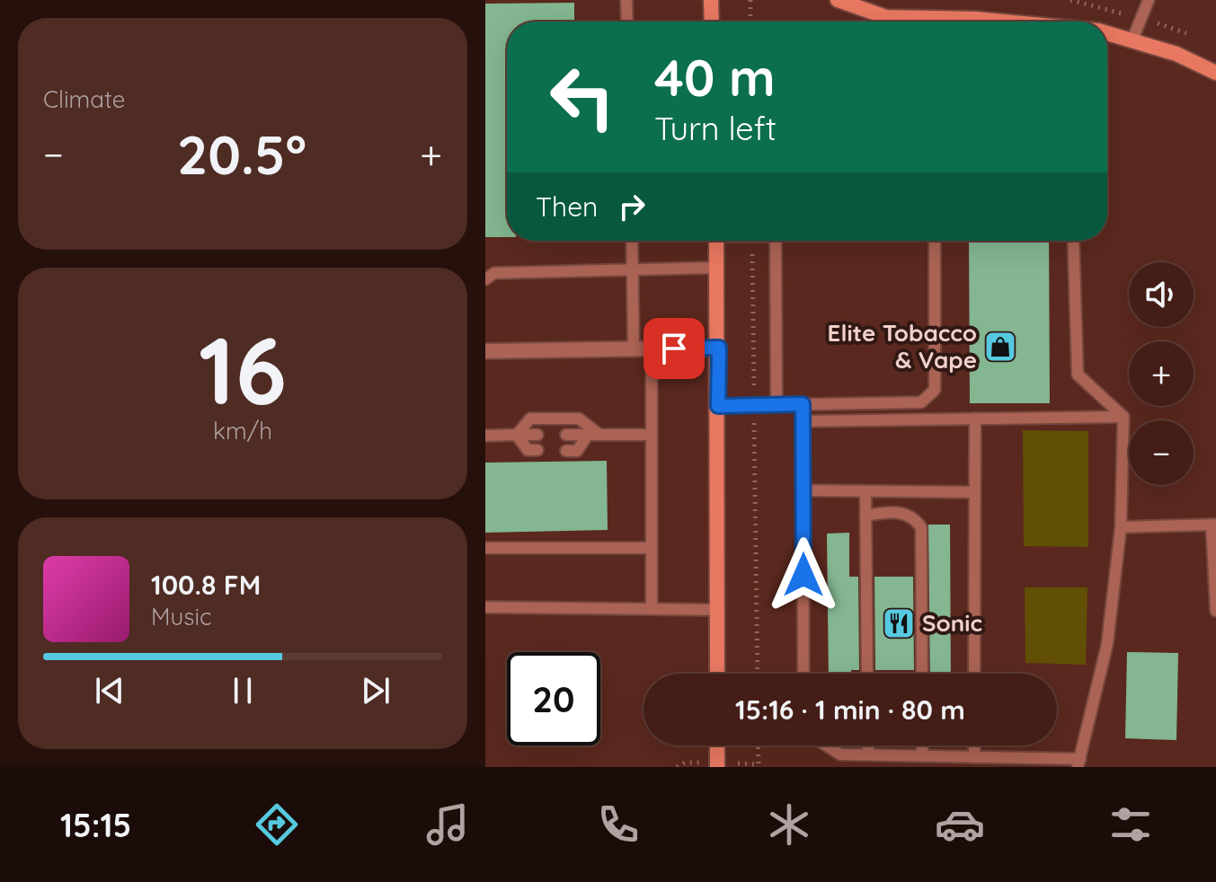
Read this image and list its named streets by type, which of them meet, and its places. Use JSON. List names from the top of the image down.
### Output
{
  "places": {
    "shop": ["Elite Tobacco & Vape"],
    "restaurant": ["Sonic"]
  },
  "page": {
    "tile": [
      "Climate",
      ["16", "km/h"]
    ],
    "turn": ["40 m", "Turn left"],
    "heat": ["−", "20.5°", "+"],
    "then": "Then",
    "map_buttons": ["+", "−"],
    "song": ["100.8 FM", "Music"],
    "limit": "20",
    "trip": "15:16 · 1 min · 80 m",
    "tabs": "15:15"
  }
}
